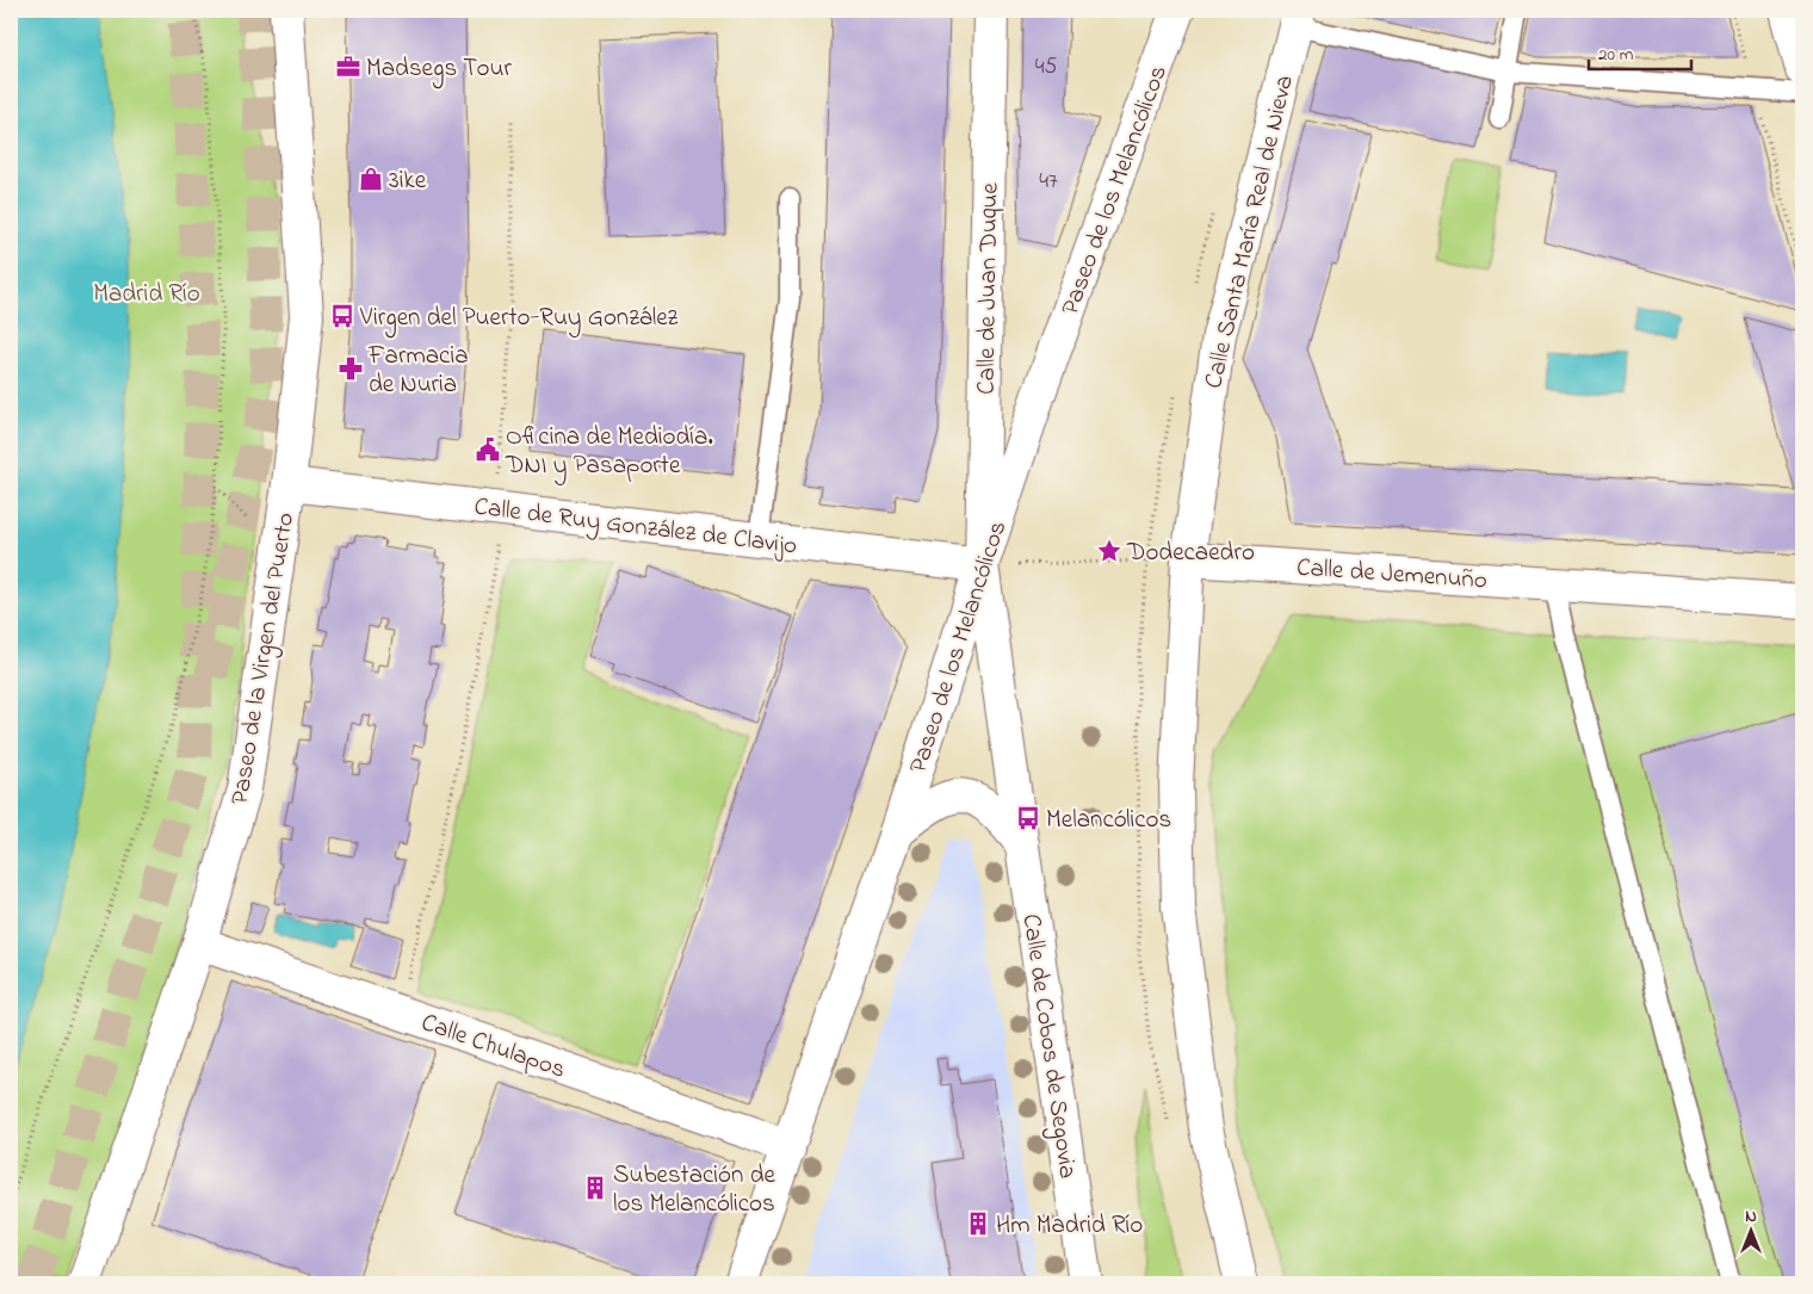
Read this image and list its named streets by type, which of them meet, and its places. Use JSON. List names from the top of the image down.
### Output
{
  "streets": {
    "street": [
      "Paseo de los Melancólicos",
      "Calle Santa María Real de Nieva",
      "Calle de Juan Duque",
      "Calle de Ruy González de Clavijo",
      "Calle de Jemenuño",
      "Paseo de la Virgen del Puerto",
      "Calle Chulapos",
      "Calle de Cobos de Segovia"
    ]
  },
  "crossings": [
    ["Paseo de los Melancólicos", "Calle de Juan Duque"],
    ["Paseo de los Melancólicos", "Calle de Ruy González de Clavijo"],
    ["Paseo de los Melancólicos", "Calle Chulapos"],
    ["Paseo de los Melancólicos", "Calle de Cobos de Segovia"],
    ["Calle Santa María Real de Nieva", "Calle de Jemenuño"],
    ["Calle de Juan Duque", "Calle de Ruy González de Clavijo"],
    ["Calle de Juan Duque", "Calle de Cobos de Segovia"],
    ["Calle de Ruy González de Clavijo", "Paseo de la Virgen del Puerto"],
    ["Calle de Ruy González de Clavijo", "Calle de Cobos de Segovia"],
    ["Paseo de la Virgen del Puerto", "Calle Chulapos"]
  ],
  "parks": ["Madrid Río"],
  "places": {
    "office": ["Madsegs Tour"],
    "shop": ["3ike"],
    "bus stop": ["Virgen del Puerto-Ruy González", "Melancólicos"],
    "pharmacy": ["Farmacia de Nuria"],
    "public building": ["Oficina de Mediodía. DNI y Pasaporte"],
    "place": ["Dodecaedro"],
    "building": ["Subestación de los Melancólicos", "Hm Madrid Río"]
  },
  "house_numbers": ["45", "47"],
  "scale_bar": "20 m",
  "north": "top"
}
